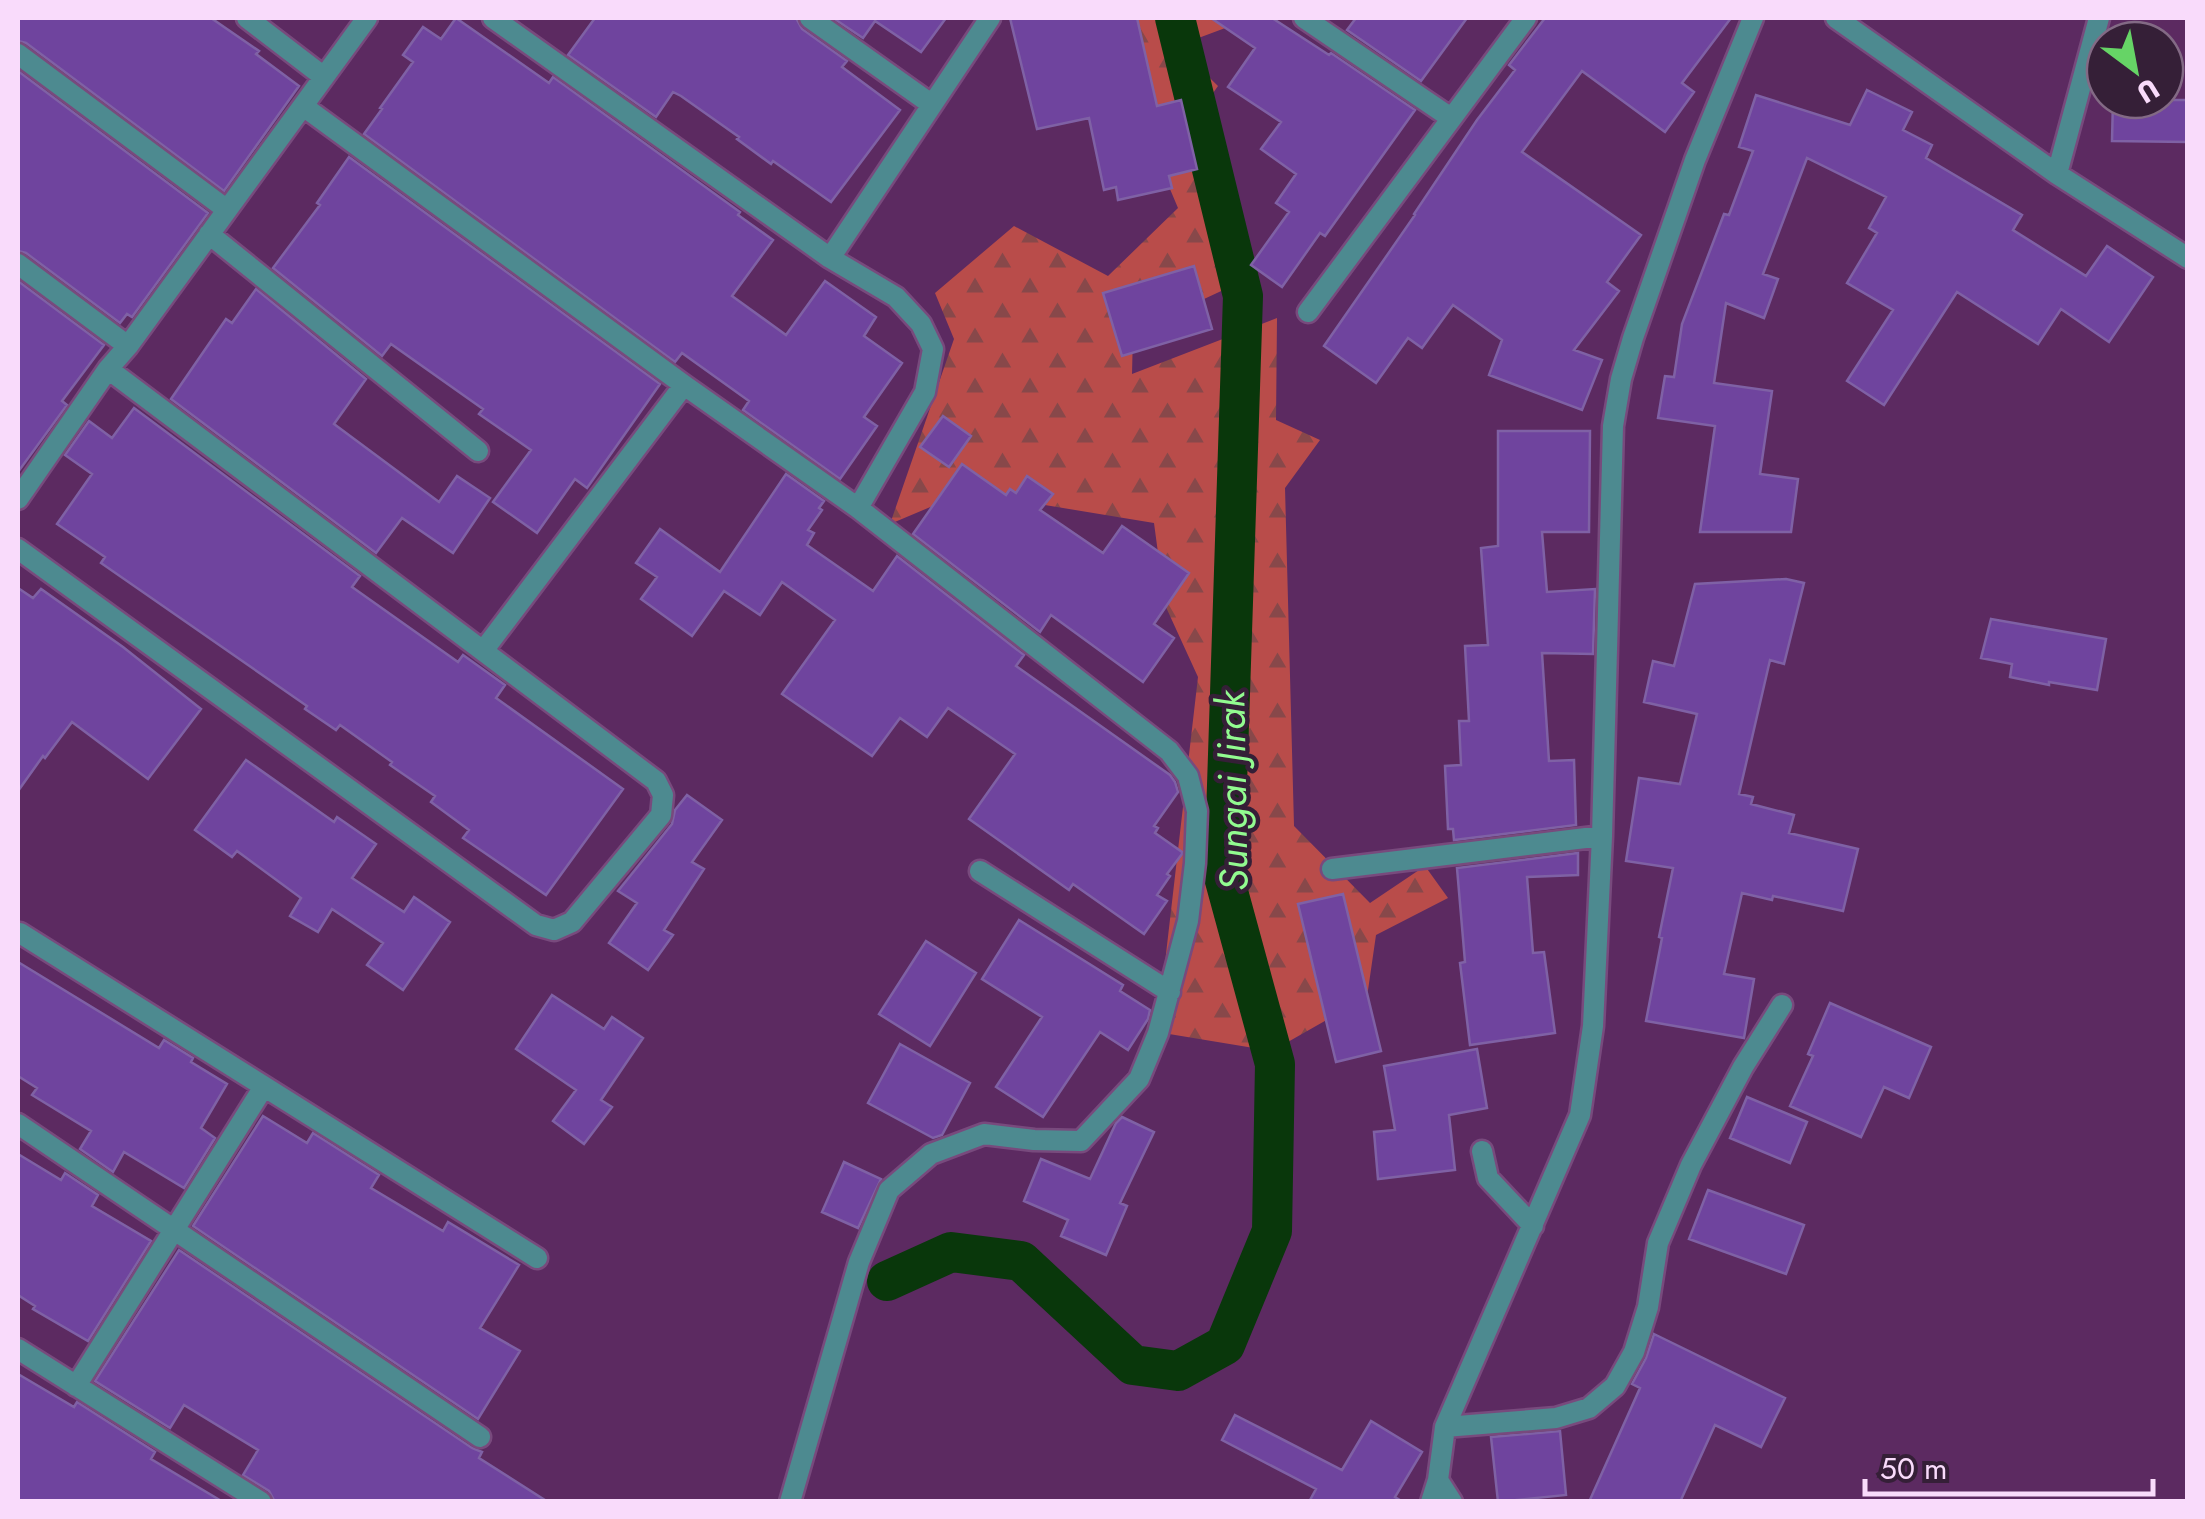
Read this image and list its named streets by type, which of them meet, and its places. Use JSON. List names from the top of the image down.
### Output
{
  "water": ["Sungai Jirak"],
  "scale_bar": "50 m",
  "north": "bottom right"
}
